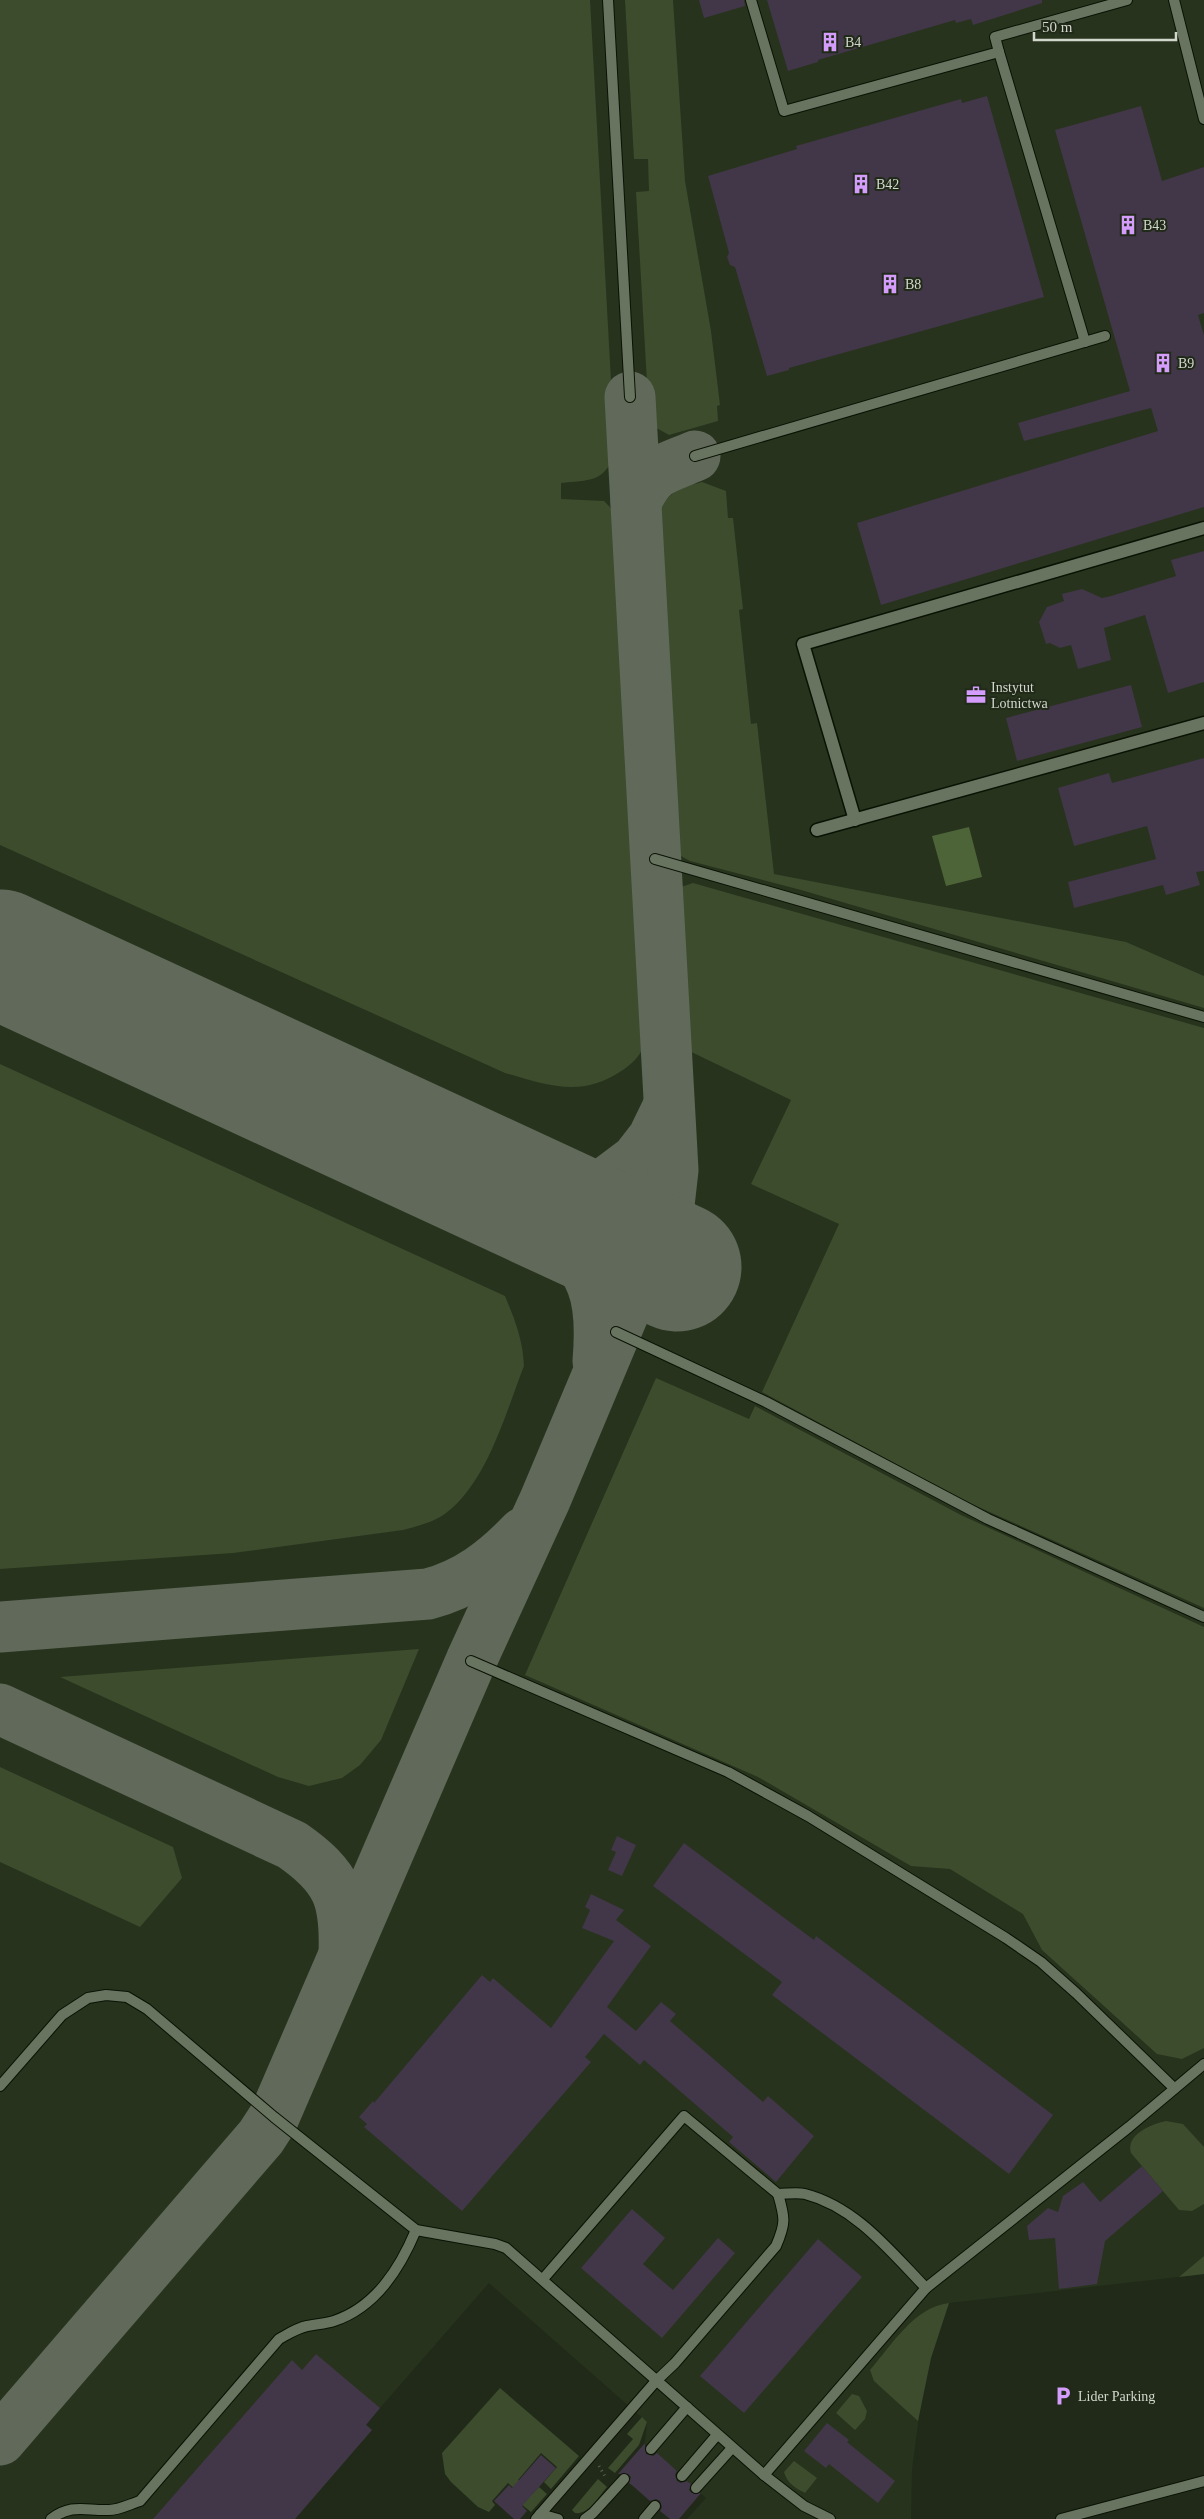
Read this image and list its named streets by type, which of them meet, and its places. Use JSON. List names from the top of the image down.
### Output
{
  "places": {
    "building": [
      "B4",
      "B42",
      "B43",
      "B8",
      "B9"
    ],
    "office": ["Instytut Lotnictwa"],
    "parking": ["Lider Parking"]
  },
  "scale_bar": "50 m"
}
